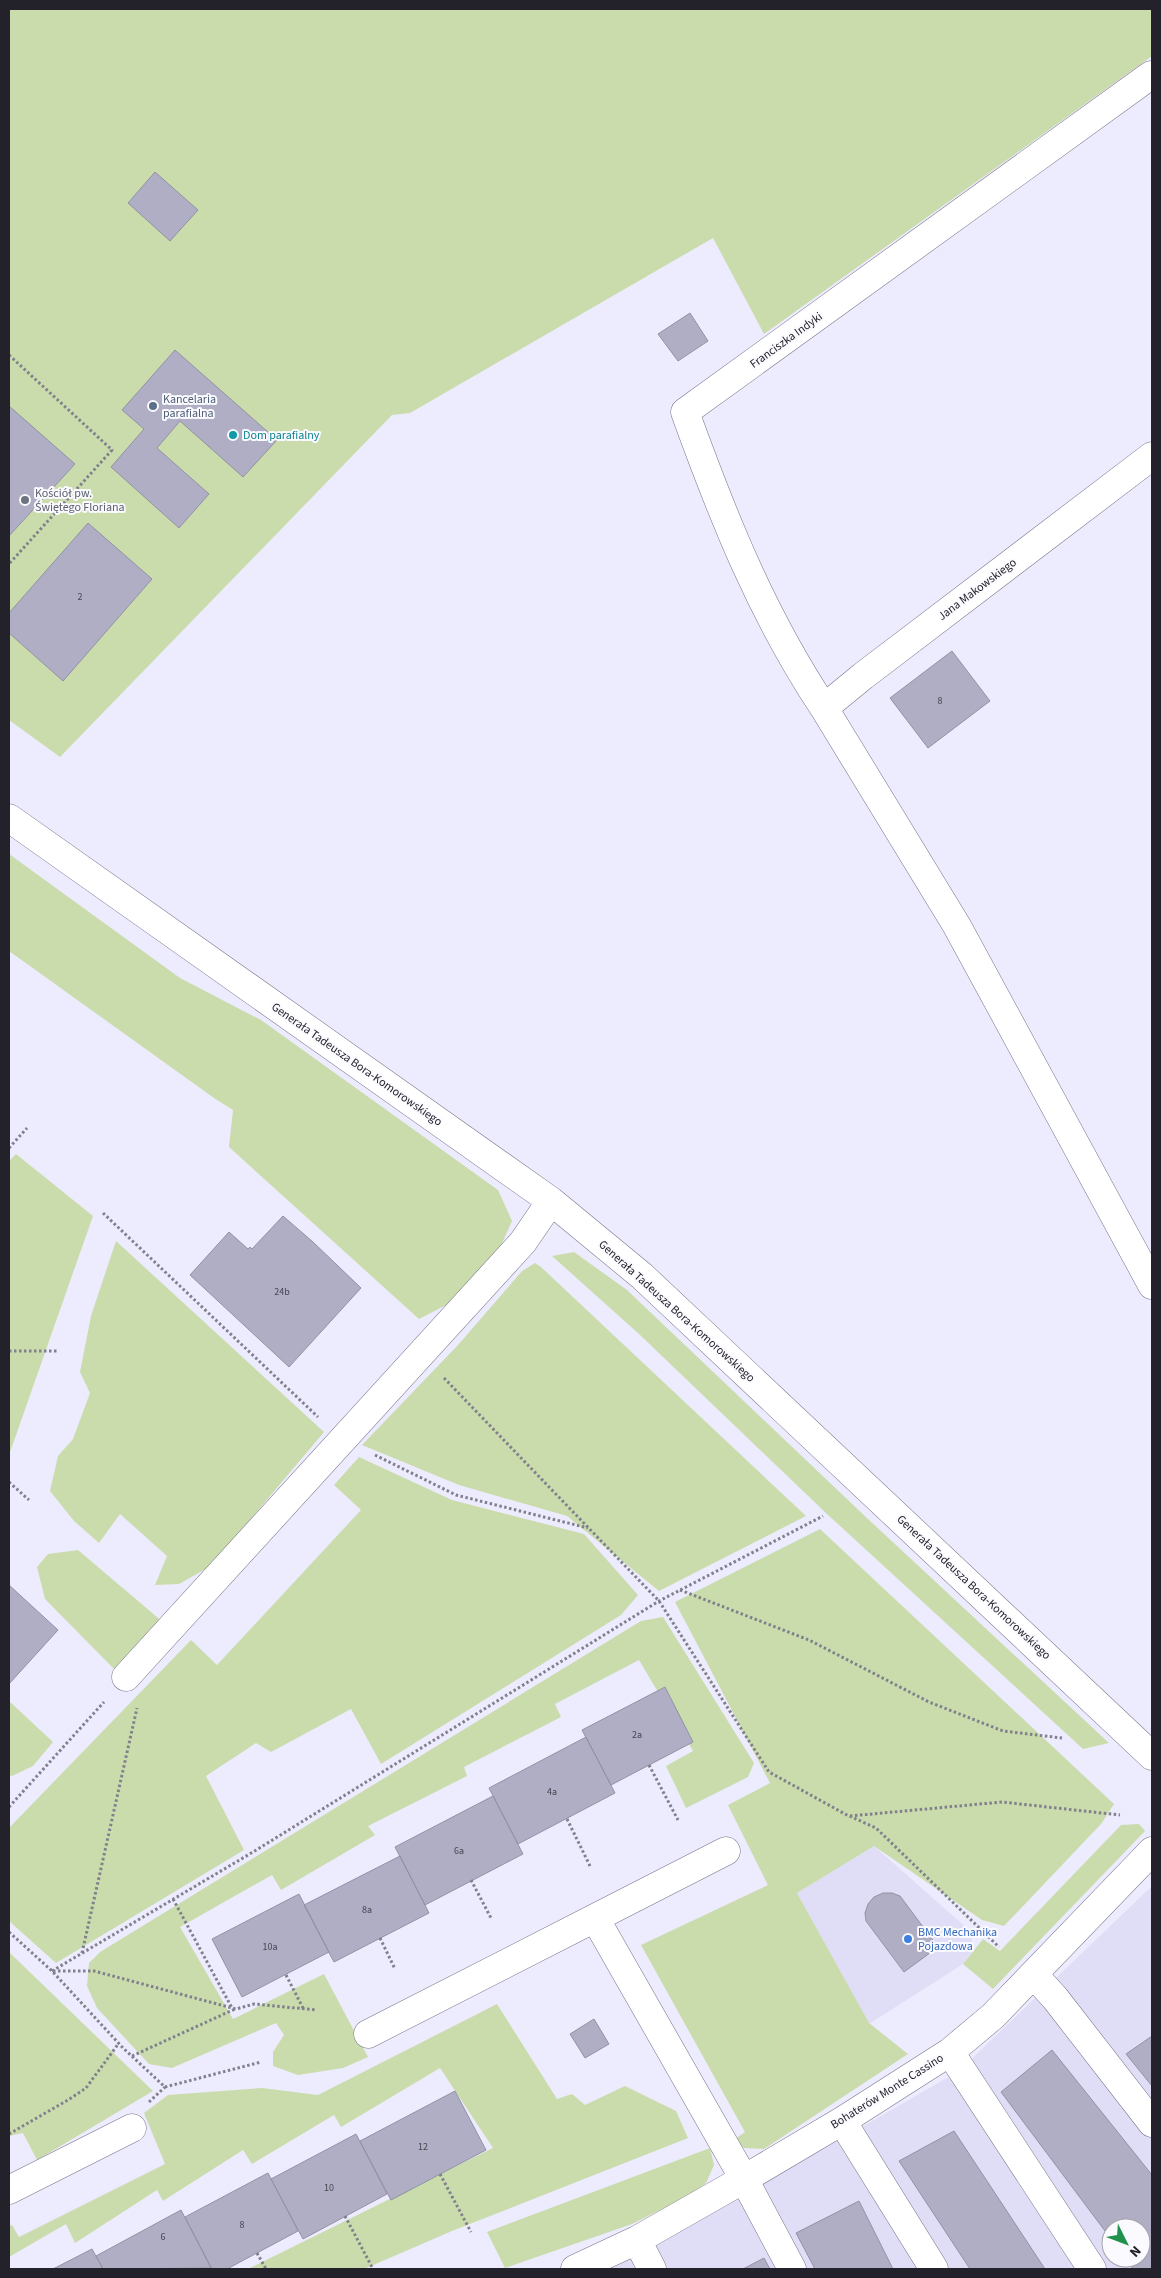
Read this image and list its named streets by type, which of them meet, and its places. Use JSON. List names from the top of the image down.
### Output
{
  "streets": {
    "street": [
      "Franciszka Indyki",
      "Jana Makowskiego",
      "Generała Tadeusza Bora-Komorowskiego",
      "Bohaterów Monte Cassino"
    ]
  },
  "crossings": [
    ["Franciszka Indyki", "Jana Makowskiego"]
  ],
  "places": [
    "Kancelaria parafialna",
    "Dom parafialny",
    "Kościół pw. Świętego Floriana",
    "BMC Mechanika Pojazdowa"
  ],
  "house_numbers": [
    "2",
    "8",
    "24b",
    "2a",
    "4a",
    "6a",
    "8a",
    "10a",
    "12",
    "10",
    "8",
    "6"
  ],
  "north": "bottom right"
}
